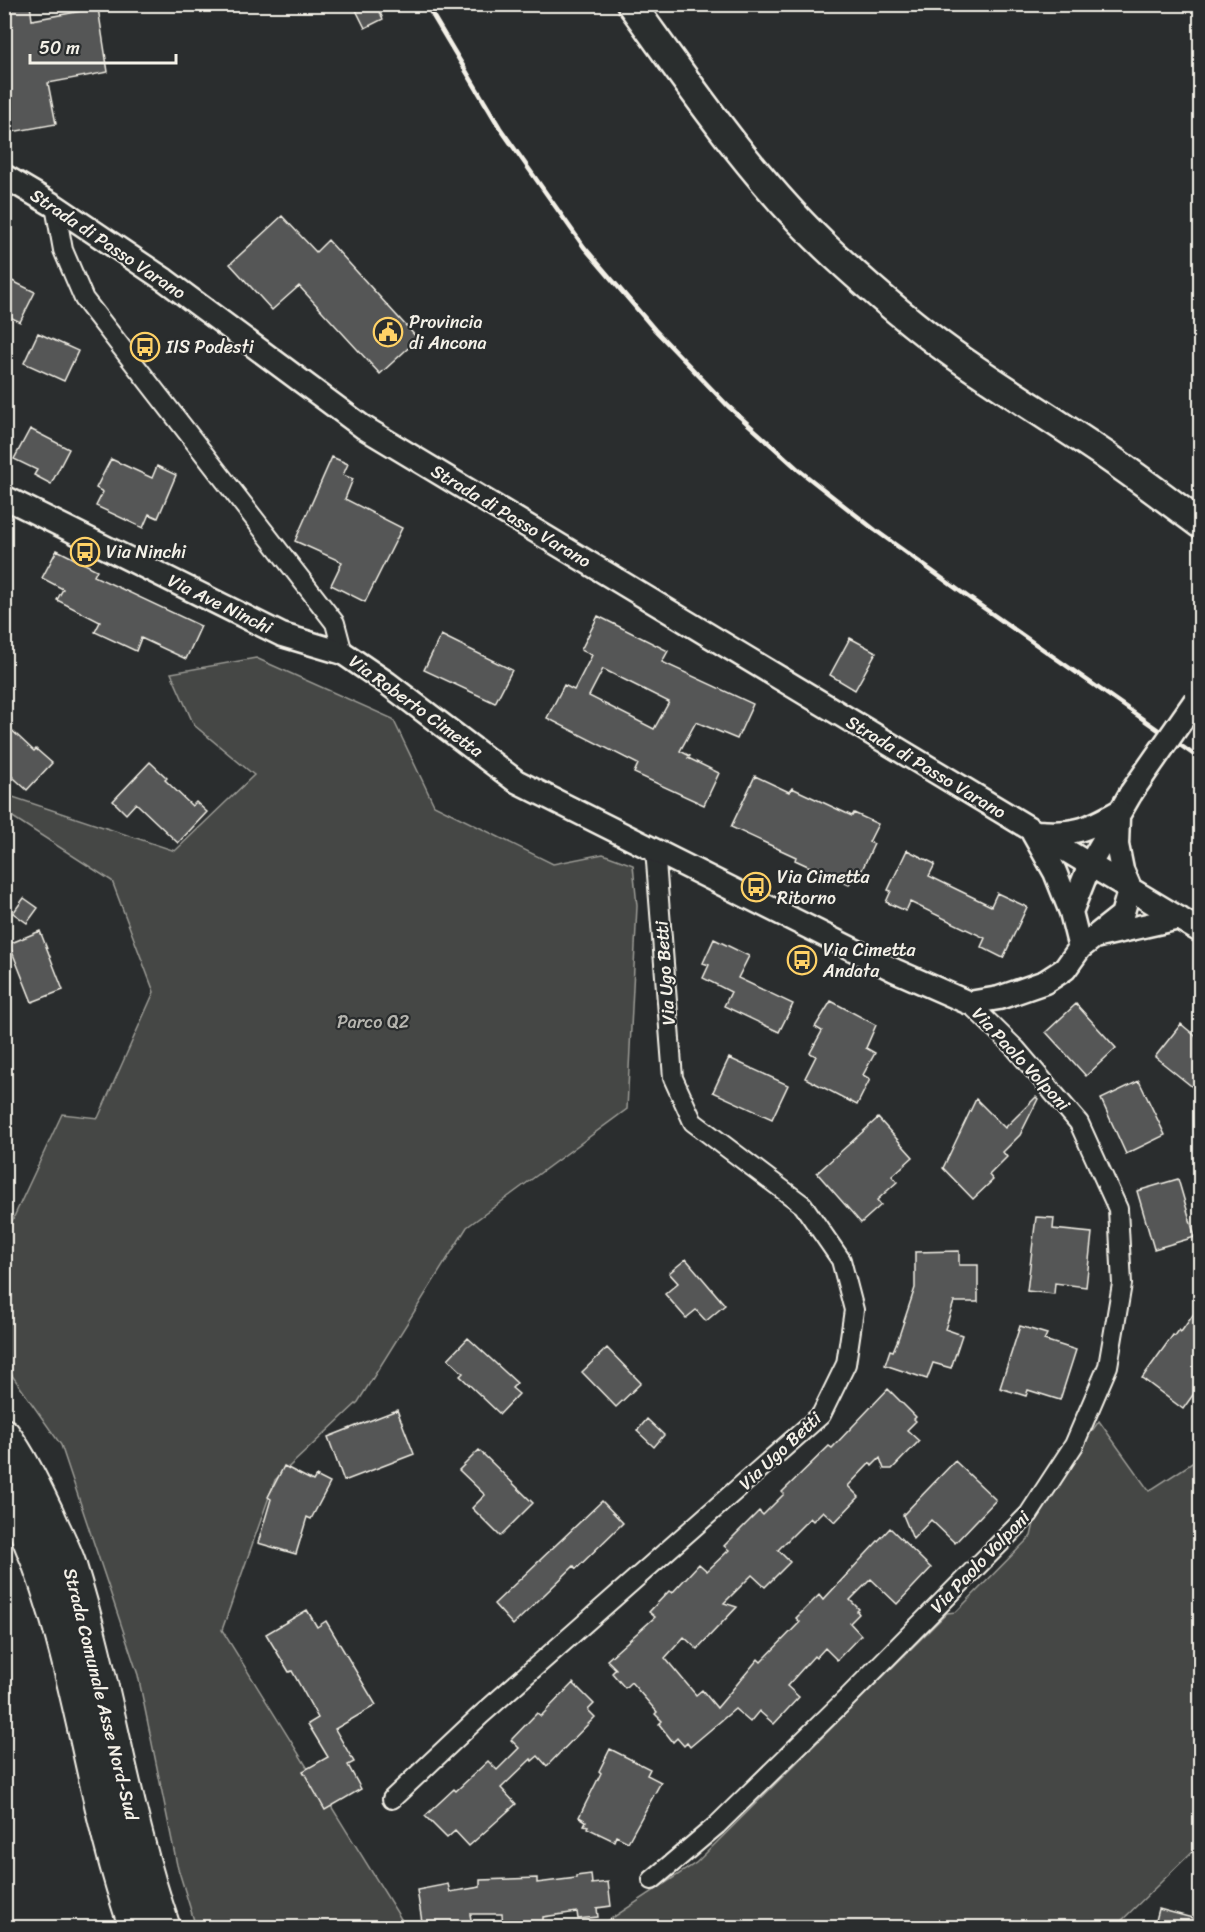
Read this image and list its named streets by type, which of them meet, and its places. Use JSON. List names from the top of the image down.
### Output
{
  "streets": {
    "highway": ["Strada Comunale Asse Nord-Sud"],
    "street": [
      "Strada di Passo Varano",
      "Via Ave Ninchi",
      "Via Roberto Cimetta",
      "Via Ugo Betti",
      "Via Paolo Volponi"
    ]
  },
  "crossings": [
    ["Strada di Passo Varano", "Via Roberto Cimetta"],
    ["Via Ave Ninchi", "Via Roberto Cimetta"],
    ["Via Roberto Cimetta", "Via Ugo Betti"],
    ["Via Roberto Cimetta", "Via Paolo Volponi"]
  ],
  "parks": ["Parco Q2"],
  "places": {
    "public building": ["Provincia di Ancona"],
    "bus stop": [
      "IIS Podesti",
      "Via Ninchi",
      "Via Cimetta Ritorno",
      "Via Cimetta Andata"
    ]
  },
  "scale_bar": "50 m"
}
